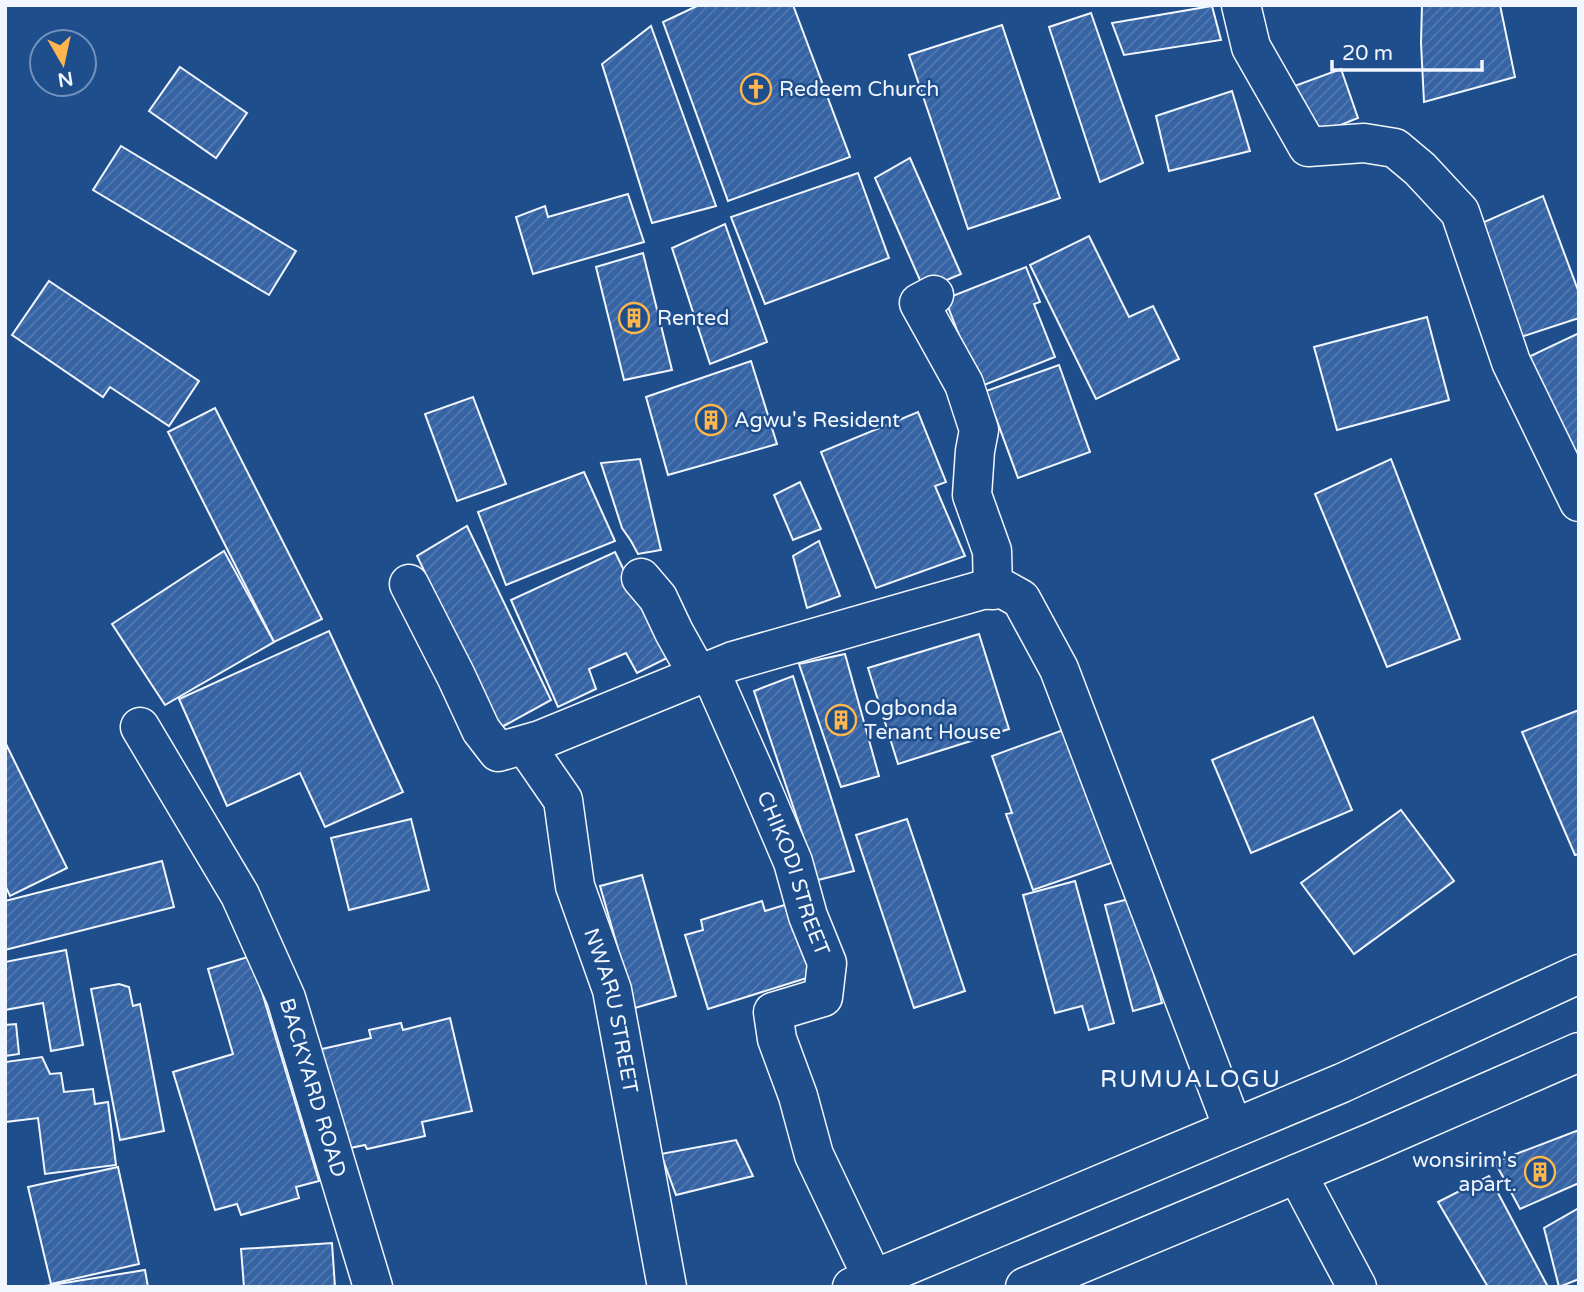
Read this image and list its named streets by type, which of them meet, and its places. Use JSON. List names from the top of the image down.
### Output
{
  "streets": {
    "street": ["CHIKODI STREET", "NWARU STREET", "BACKYARD ROAD"]
  },
  "districts": ["RUMUALOGU"],
  "places": {
    "church": ["Redeem Church"],
    "building": [
      "Rented",
      "Agwu's Resident",
      "Ogbonda Tenant House",
      "wonsirim's apart."
    ]
  },
  "scale_bar": "20 m",
  "north": "bottom"
}
